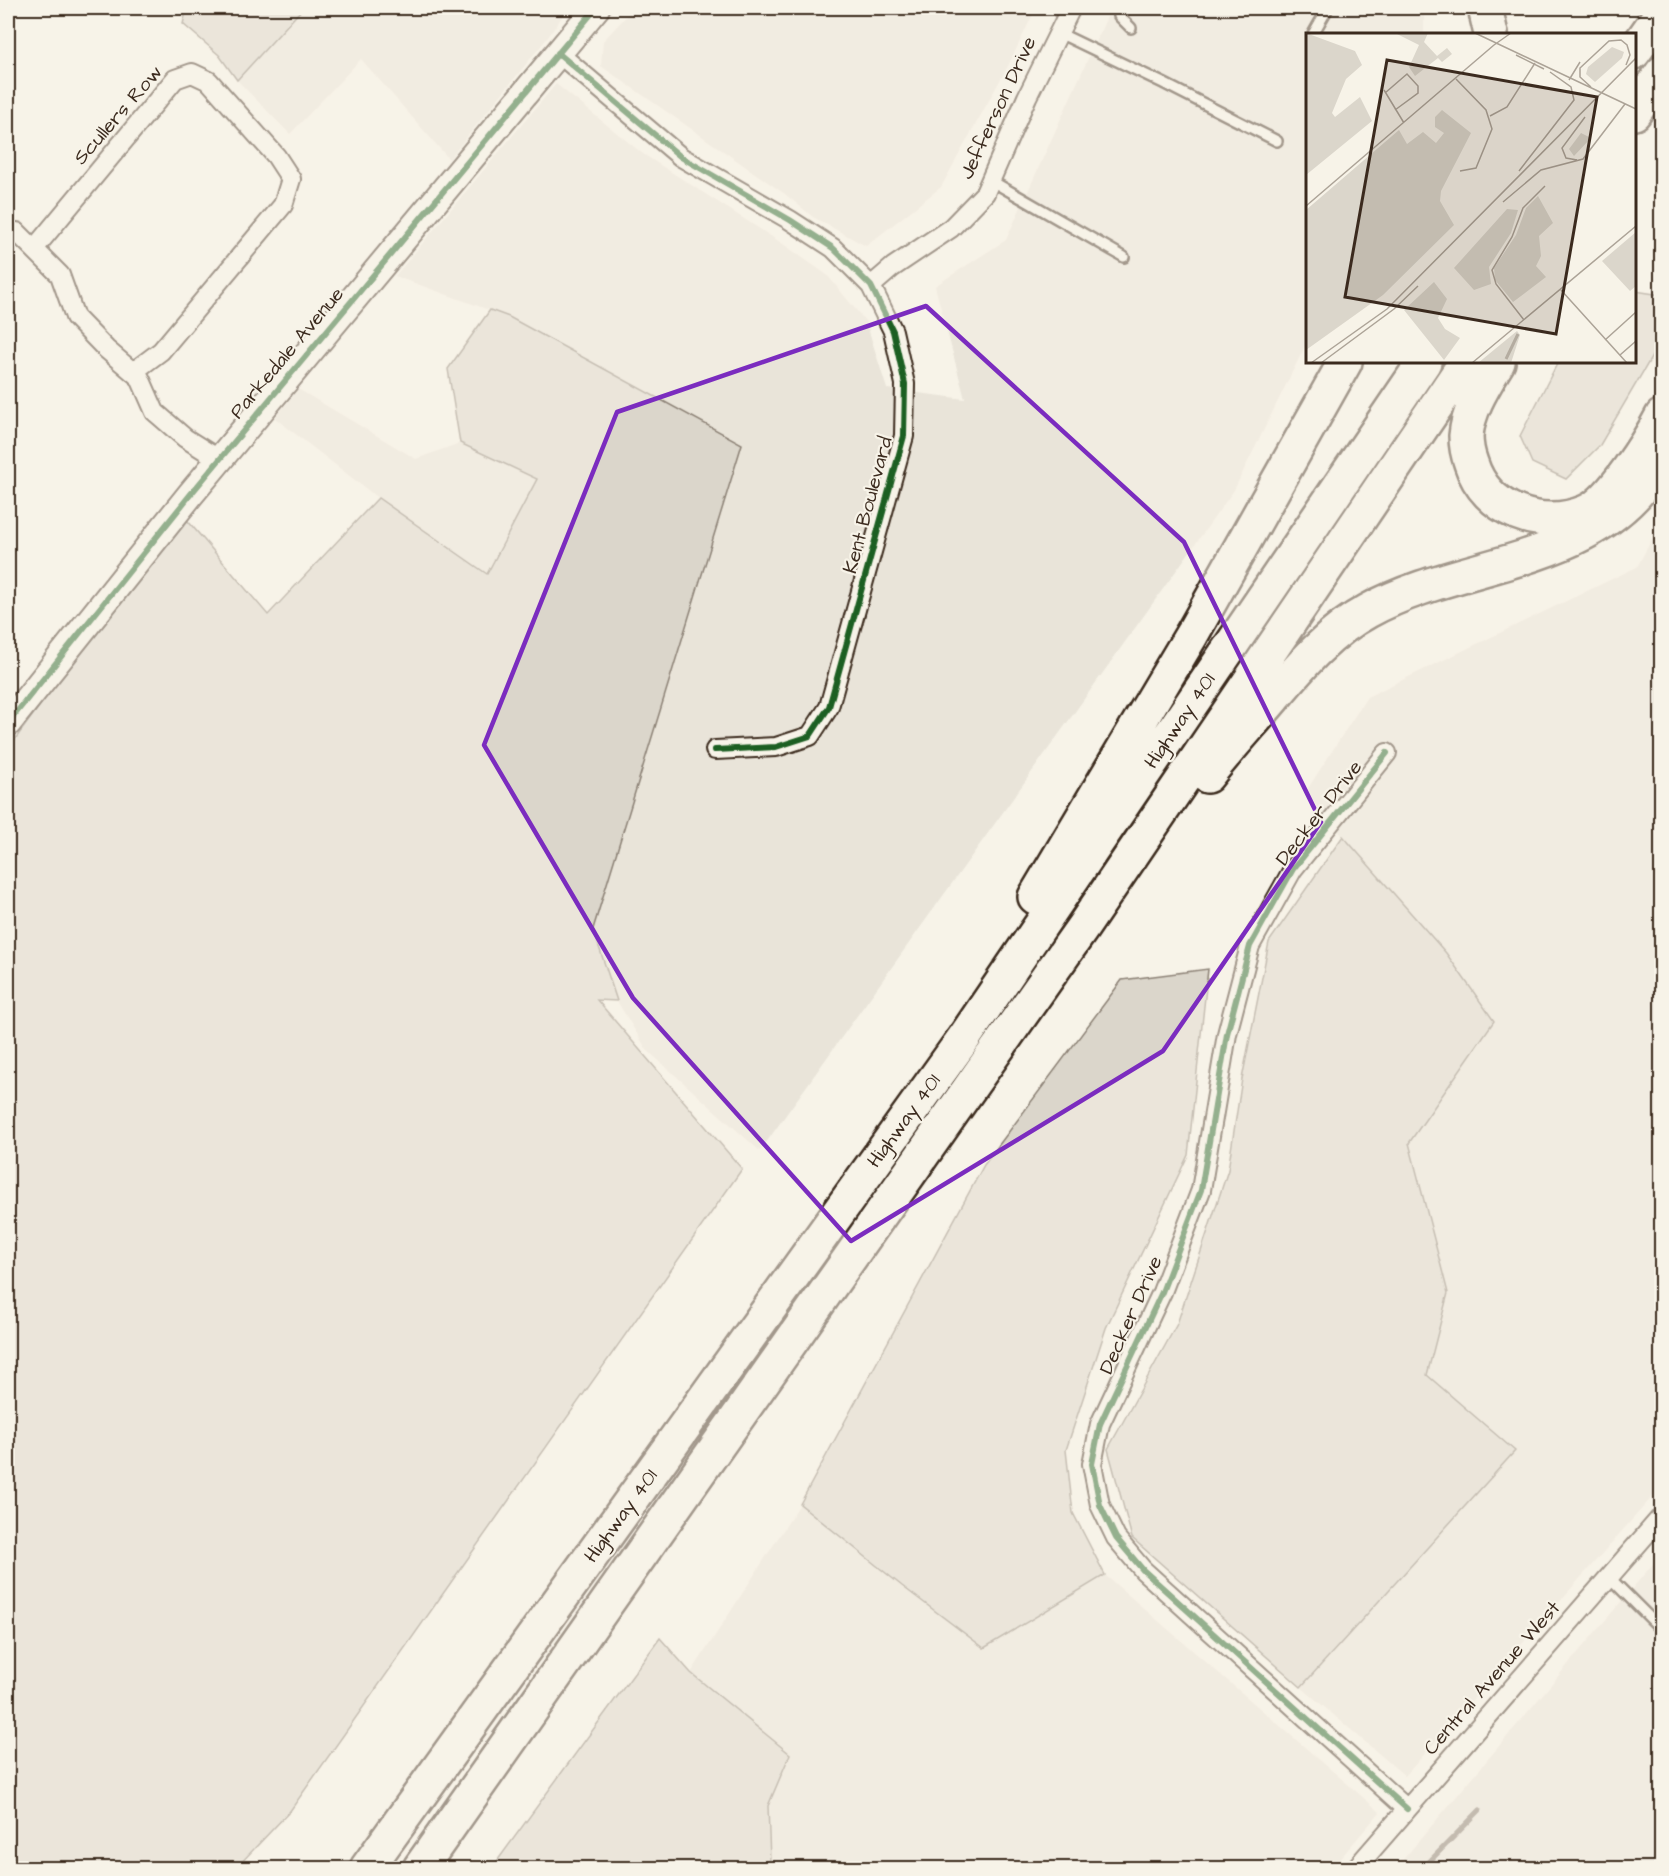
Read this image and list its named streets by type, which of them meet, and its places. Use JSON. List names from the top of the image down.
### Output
{
  "streets": {
    "highway": ["Highway 401"],
    "street": [
      "Jefferson Drive",
      "Scullers Row",
      "Parkedale Avenue",
      "Kent Boulevard",
      "Decker Drive",
      "Central Avenue West"
    ]
  },
  "crossings": [
    ["Jefferson Drive", "Kent Boulevard"],
    ["Parkedale Avenue", "Kent Boulevard"],
    ["Decker Drive", "Central Avenue West"]
  ]
}
